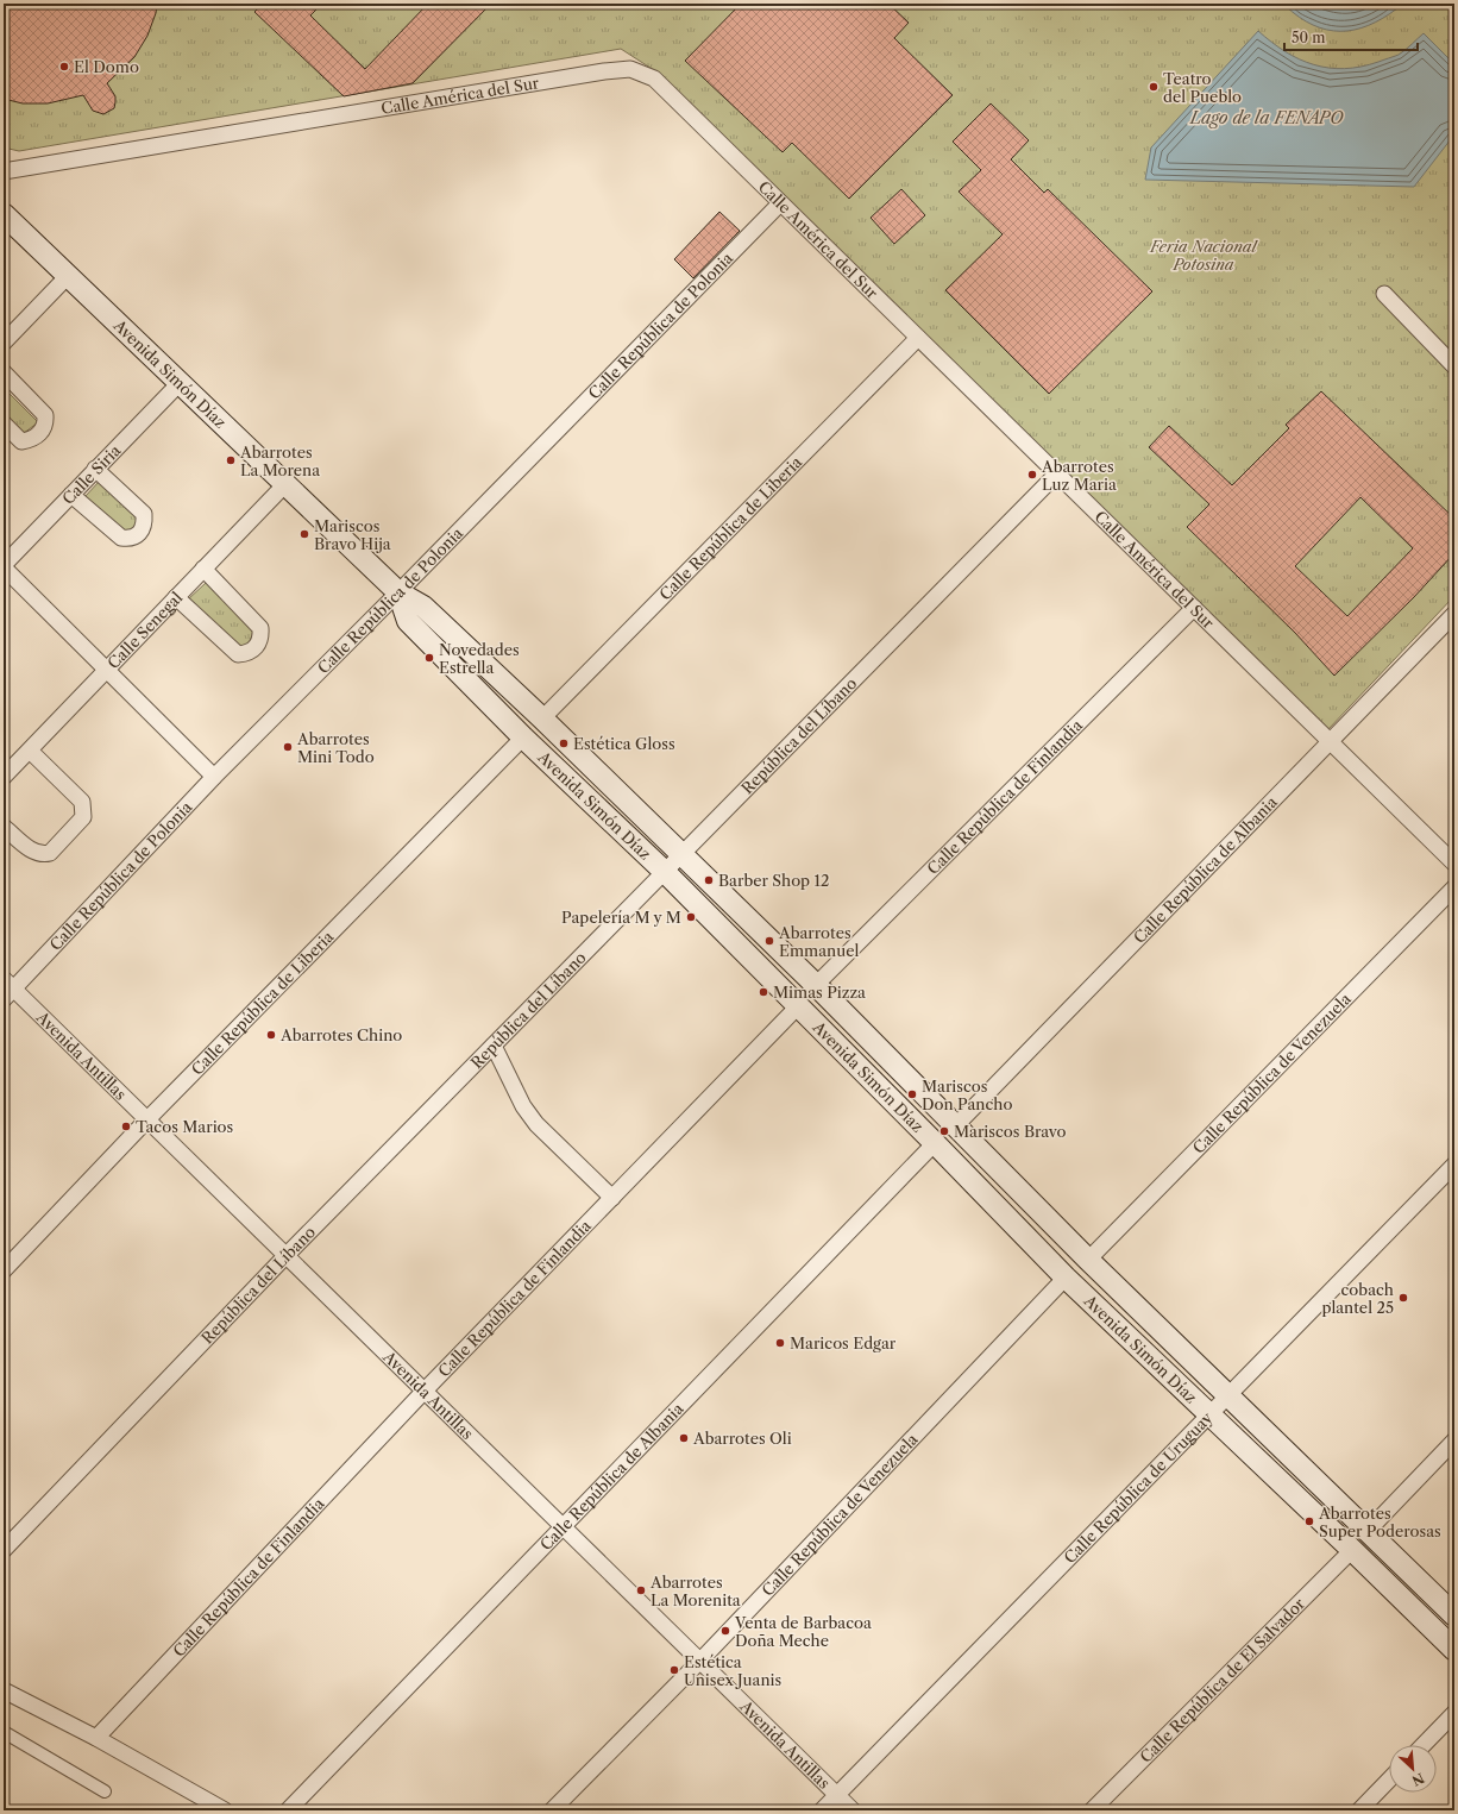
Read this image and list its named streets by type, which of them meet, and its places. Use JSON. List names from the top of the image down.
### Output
{
  "streets": {
    "main road": ["Avenida Simón Díaz"],
    "street": [
      "Calle América del Sur",
      "Calle República de Polonia",
      "Calle Siria",
      "Calle República de Liberia",
      "Calle Senegal",
      "República del Líbano",
      "Calle República de Finlandia",
      "Calle República de Albania",
      "Avenida Antillas",
      "Calle República de Venezuela",
      "Calle República de Uruguay",
      "Calle República de El Salvador"
    ]
  },
  "crossings": [
    ["Calle América del Sur", "Calle República de Polonia"],
    ["Calle América del Sur", "Calle República de Liberia"],
    ["Calle América del Sur", "República del Líbano"],
    ["Calle América del Sur", "Calle República de Finlandia"],
    ["Calle América del Sur", "Calle República de Albania"],
    ["Calle República de Polonia", "Avenida Simón Díaz"],
    ["Calle República de Polonia", "Avenida Antillas"],
    ["Avenida Simón Díaz", "Calle Siria"],
    ["Avenida Simón Díaz", "Calle República de Liberia"],
    ["Avenida Simón Díaz", "Calle Senegal"],
    ["Avenida Simón Díaz", "República del Líbano"],
    ["Avenida Simón Díaz", "Calle República de Finlandia"],
    ["Avenida Simón Díaz", "Calle República de Albania"],
    ["Avenida Simón Díaz", "Calle República de Venezuela"],
    ["Avenida Simón Díaz", "Calle República de Uruguay"],
    ["Avenida Simón Díaz", "Calle República de El Salvador"],
    ["Calle República de Liberia", "Avenida Antillas"],
    ["República del Líbano", "Avenida Antillas"],
    ["Calle República de Finlandia", "Avenida Antillas"],
    ["Calle República de Albania", "Avenida Antillas"],
    ["Avenida Antillas", "Calle República de Venezuela"],
    ["Avenida Antillas", "Calle República de Uruguay"]
  ],
  "water": ["Lago de la FENAPO"],
  "parks": ["Feria Nacional Potosina"],
  "places": [
    "El Domo",
    "Teatro del Pueblo",
    "Abarrotes La Morena",
    "Abarrotes Luz Maria",
    "Mariscos Bravo Hija",
    "Novedades Estrella",
    "Estética Gloss",
    "Abarrotes Mini Todo",
    "Barber Shop 12",
    "Papelería M y M",
    "Abarrotes Emmanuel",
    "Mimas Pizza",
    "Abarrotes Chino",
    "Mariscos Don Pancho",
    "Tacos Marios",
    "Mariscos Bravo",
    "cobach plantel 25",
    "Maricos Edgar",
    "Abarrotes Oli",
    "Abarrotes Super Poderosas",
    "Abarrotes La Morenita",
    "Venta de Barbacoa Doña Meche",
    "Estética Unisex Juanis"
  ],
  "scale_bar": "50 m",
  "north": "bottom right"
}
